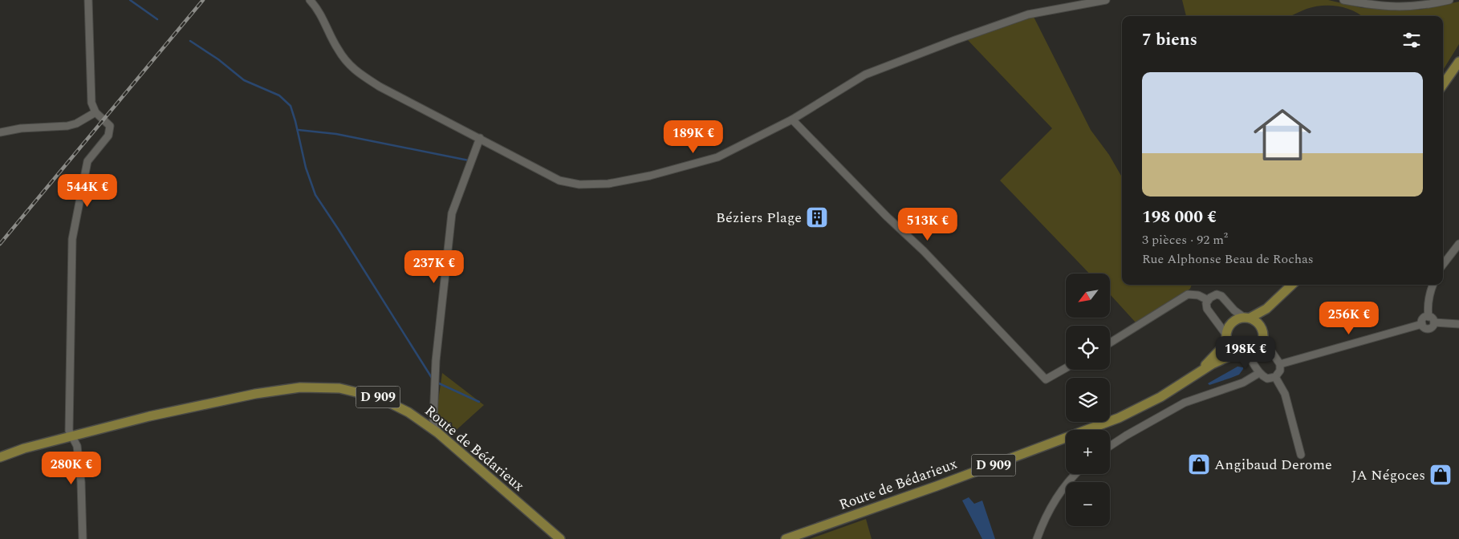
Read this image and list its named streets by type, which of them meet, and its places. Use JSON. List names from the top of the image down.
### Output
{
  "streets": {
    "main road": ["D 909", "Route de Bédarieux"]
  },
  "places": {
    "building": ["Béziers Plage"],
    "shop": ["Angibaud Derome", "JA Négoces"]
  },
  "north": "bottom left",
  "page": {
    "heading": "7 biens",
    "list": [
      {
        "name": "198 000 €",
        "note": "3 pièces · 92 m² · Rue Alphonse Beau de Rochas"
      }
    ],
    "price": [
      "189K €",
      "544K €",
      "513K €",
      "237K €",
      "256K €",
      "198K €",
      "280K €"
    ],
    "map_buttons": ["+", "−"]
  }
}
